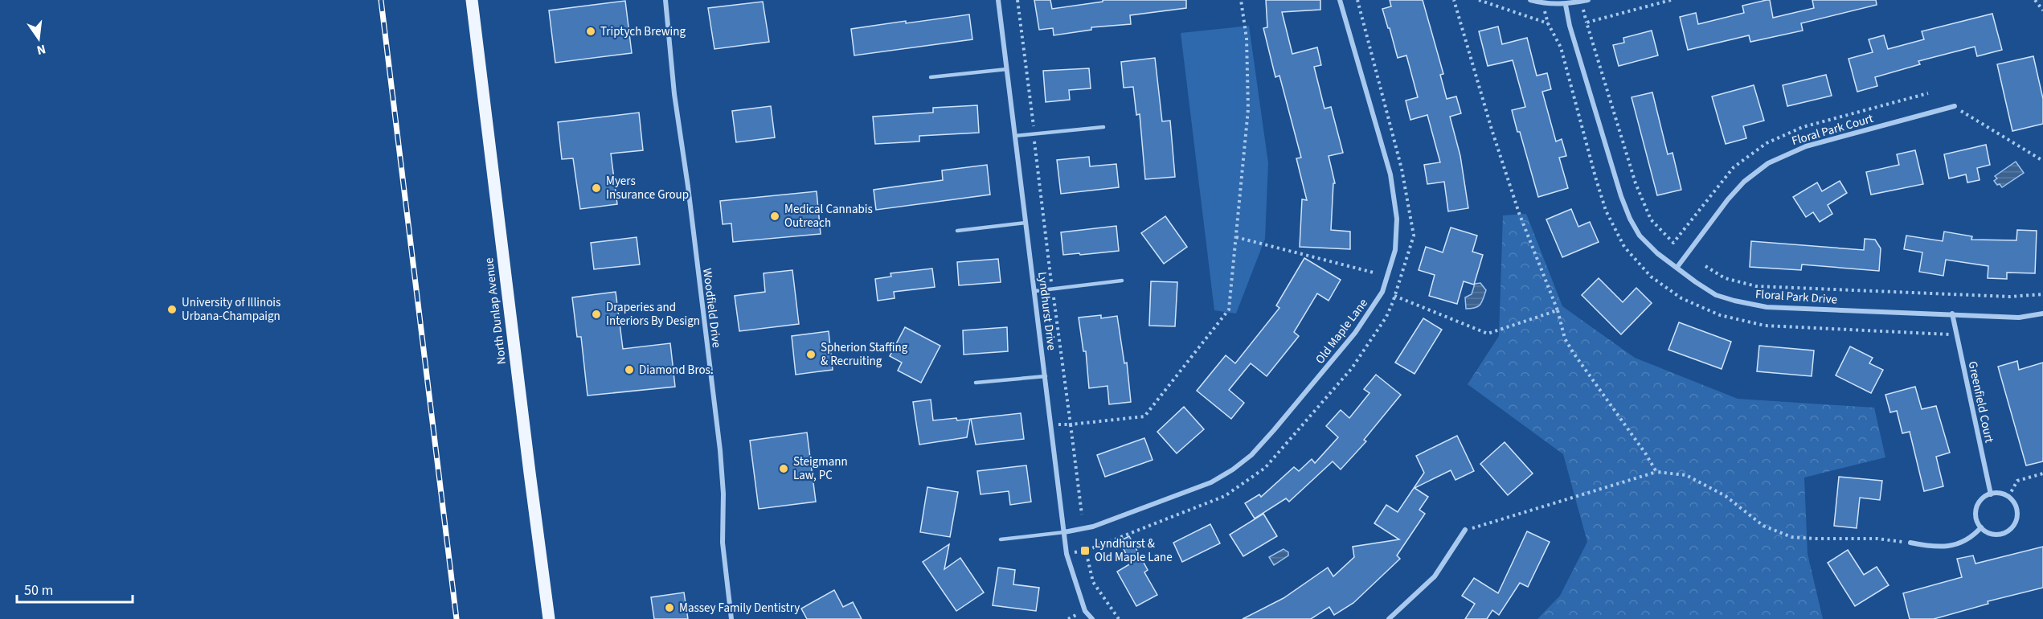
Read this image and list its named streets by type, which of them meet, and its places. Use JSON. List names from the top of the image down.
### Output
{
  "streets": {
    "main road": ["North Dunlap Avenue"],
    "street": [
      "Floral Park Court",
      "Floral Park Drive",
      "Woodfield Drive",
      "Lyndhurst Drive",
      "Old Maple Lane",
      "Greenfield Court"
    ]
  },
  "crossings": [
    ["Floral Park Court", "Floral Park Drive"],
    ["Floral Park Drive", "Greenfield Court"],
    ["Lyndhurst Drive", "Old Maple Lane"]
  ],
  "places": {
    "other": [
      "Triptych Brewing",
      "Myers Insurance Group",
      "Medical Cannabis Outreach",
      "University of Illinois Urbana-Champaign",
      "Draperies and Interiors By Design",
      "Spherion Staffing & Recruiting",
      "Diamond Bros.",
      "Steigmann Law, PC",
      "Massey Family Dentistry"
    ],
    "transit": ["Lyndhurst & Old Maple Lane"]
  },
  "scale_bar": "50 m",
  "north": "bottom"
}
